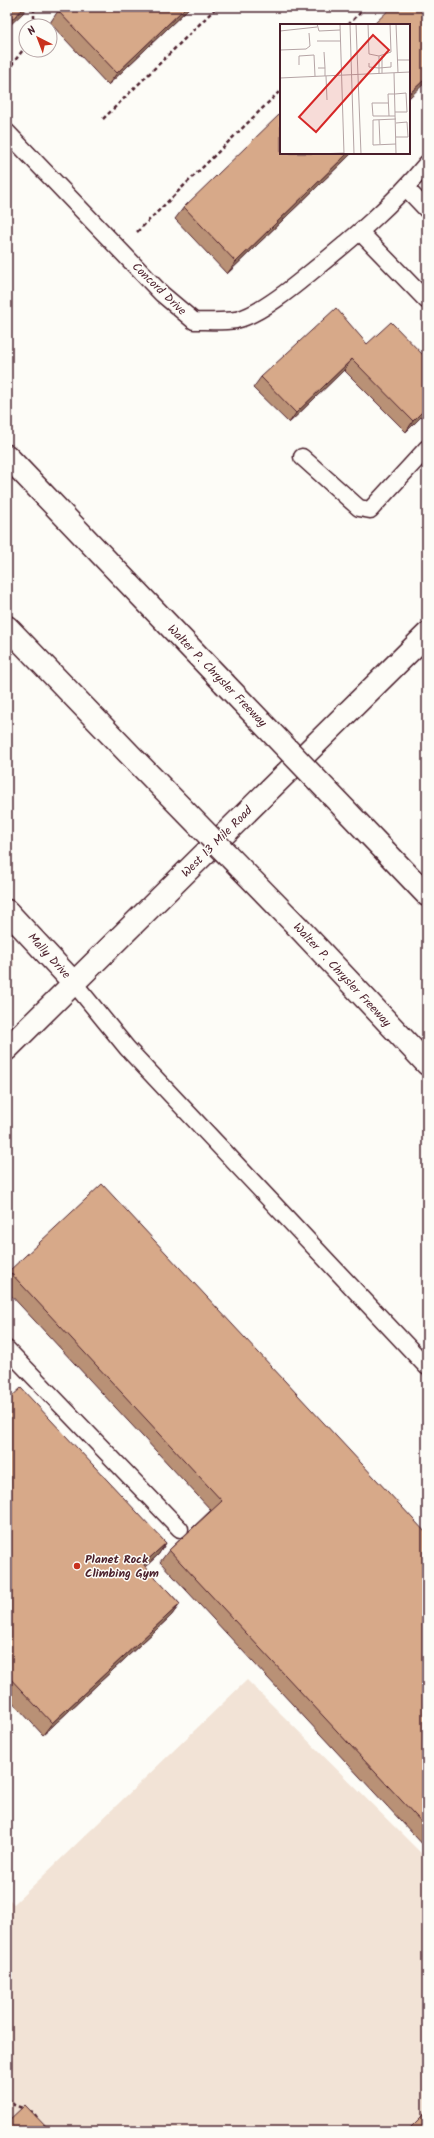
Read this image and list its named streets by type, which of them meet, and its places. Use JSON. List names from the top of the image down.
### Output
{
  "streets": {
    "main road": ["Walter P. Chrysler Freeway", "West 13 Mile Road", "Mally Drive"],
    "lane": ["Concord Drive"]
  },
  "crossings": [
    ["West 13 Mile Road", "Mally Drive"]
  ],
  "places": ["Planet Rock Climbing Gym"],
  "north": "top left"
}
